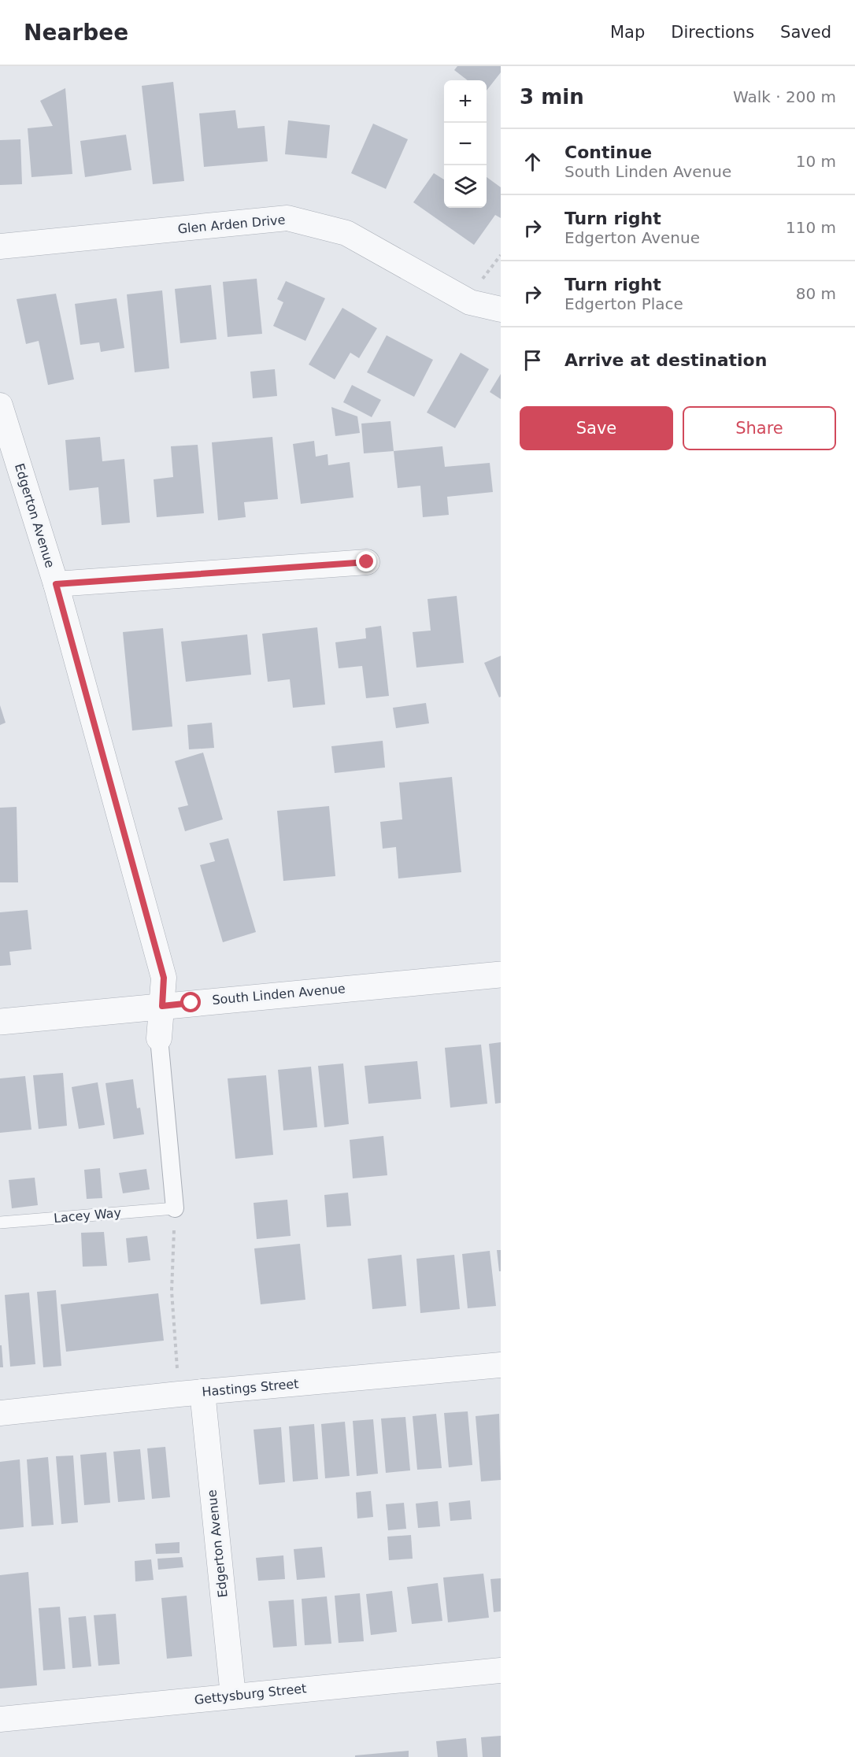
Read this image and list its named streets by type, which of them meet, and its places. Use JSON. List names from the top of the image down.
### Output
{
  "streets": {
    "street": [
      "Glen Arden Drive",
      "Edgerton Avenue",
      "South Linden Avenue",
      "Hastings Street",
      "Gettysburg Street"
    ],
    "lane": ["Lacey Way"]
  },
  "crossings": [
    ["Edgerton Avenue", "South Linden Avenue"],
    ["Edgerton Avenue", "Hastings Street"],
    ["Edgerton Avenue", "Gettysburg Street"]
  ],
  "page": {
    "header": "Nearbee",
    "nav": ["Map", "Directions", "Saved"],
    "heading": ["3 min", "Walk · 200 m"],
    "map_buttons": ["+", "−"],
    "list": [
      ["Continue", "South Linden Avenue", "10 m"],
      ["Turn right", "Edgerton Avenue", "110 m"],
      ["Turn right", "Edgerton Place", "80 m"],
      "Arrive at destination"
    ],
    "buttons": ["Save", "Share"]
  }
}
